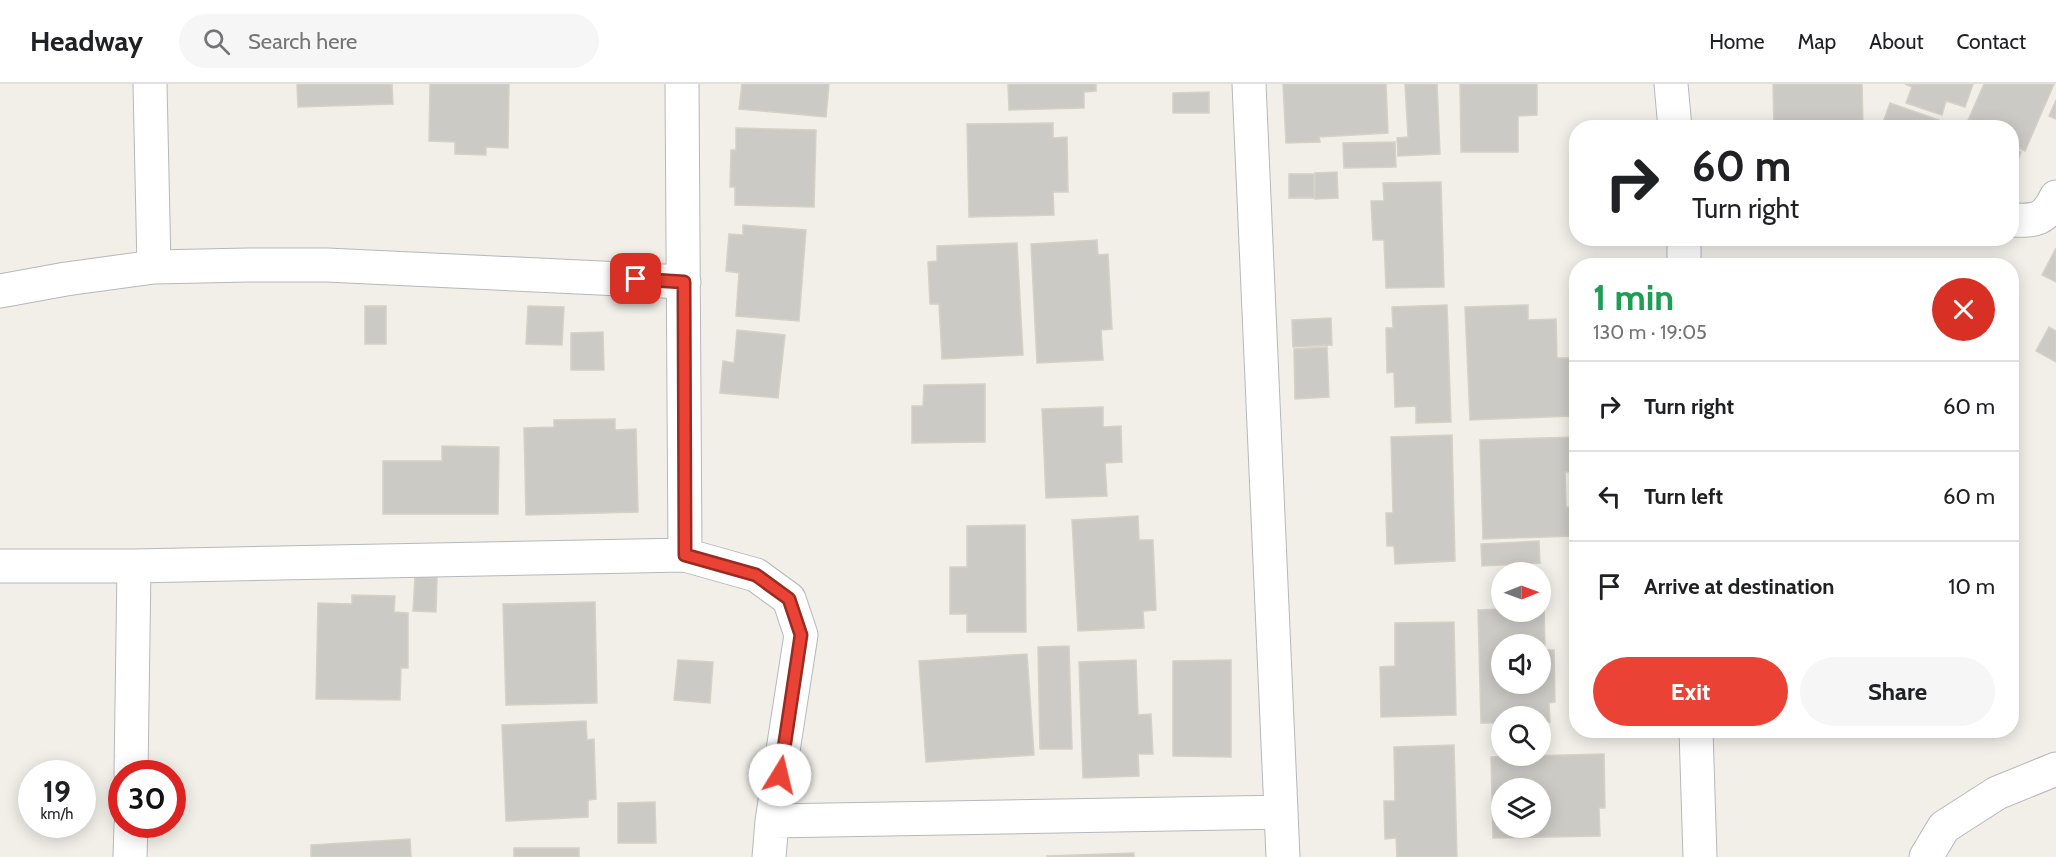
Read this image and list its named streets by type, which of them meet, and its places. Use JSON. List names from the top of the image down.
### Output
{
  "north": "right",
  "page": {
    "header": "Headway",
    "search": "Search here",
    "nav": [
      "Home",
      "Map",
      "About",
      "Contact"
    ],
    "turn": ["60 m", "Turn right"],
    "heading": ["1 min", "130 m · 19:05"],
    "list": [
      {
        "name": "Turn right",
        "value": "60 m"
      },
      {
        "name": "Turn left",
        "value": "60 m"
      },
      {
        "name": "Arrive at destination",
        "value": "10 m"
      }
    ],
    "buttons": ["Exit", "Share"],
    "speed": "19 km/h",
    "limit": "30"
  }
}
